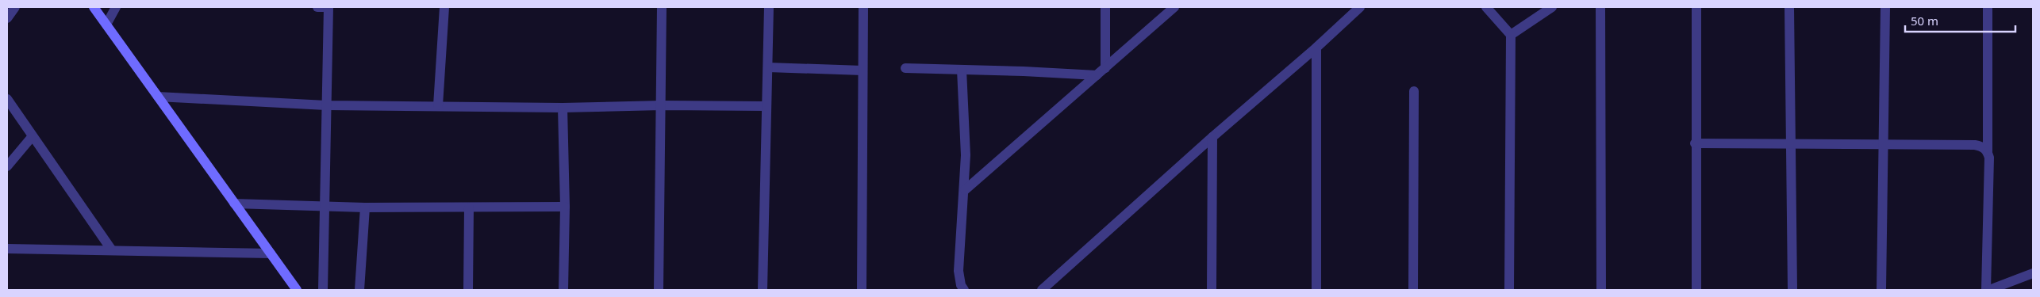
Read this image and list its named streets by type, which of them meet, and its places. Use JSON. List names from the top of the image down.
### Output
{
  "scale_bar": "50 m"
}
